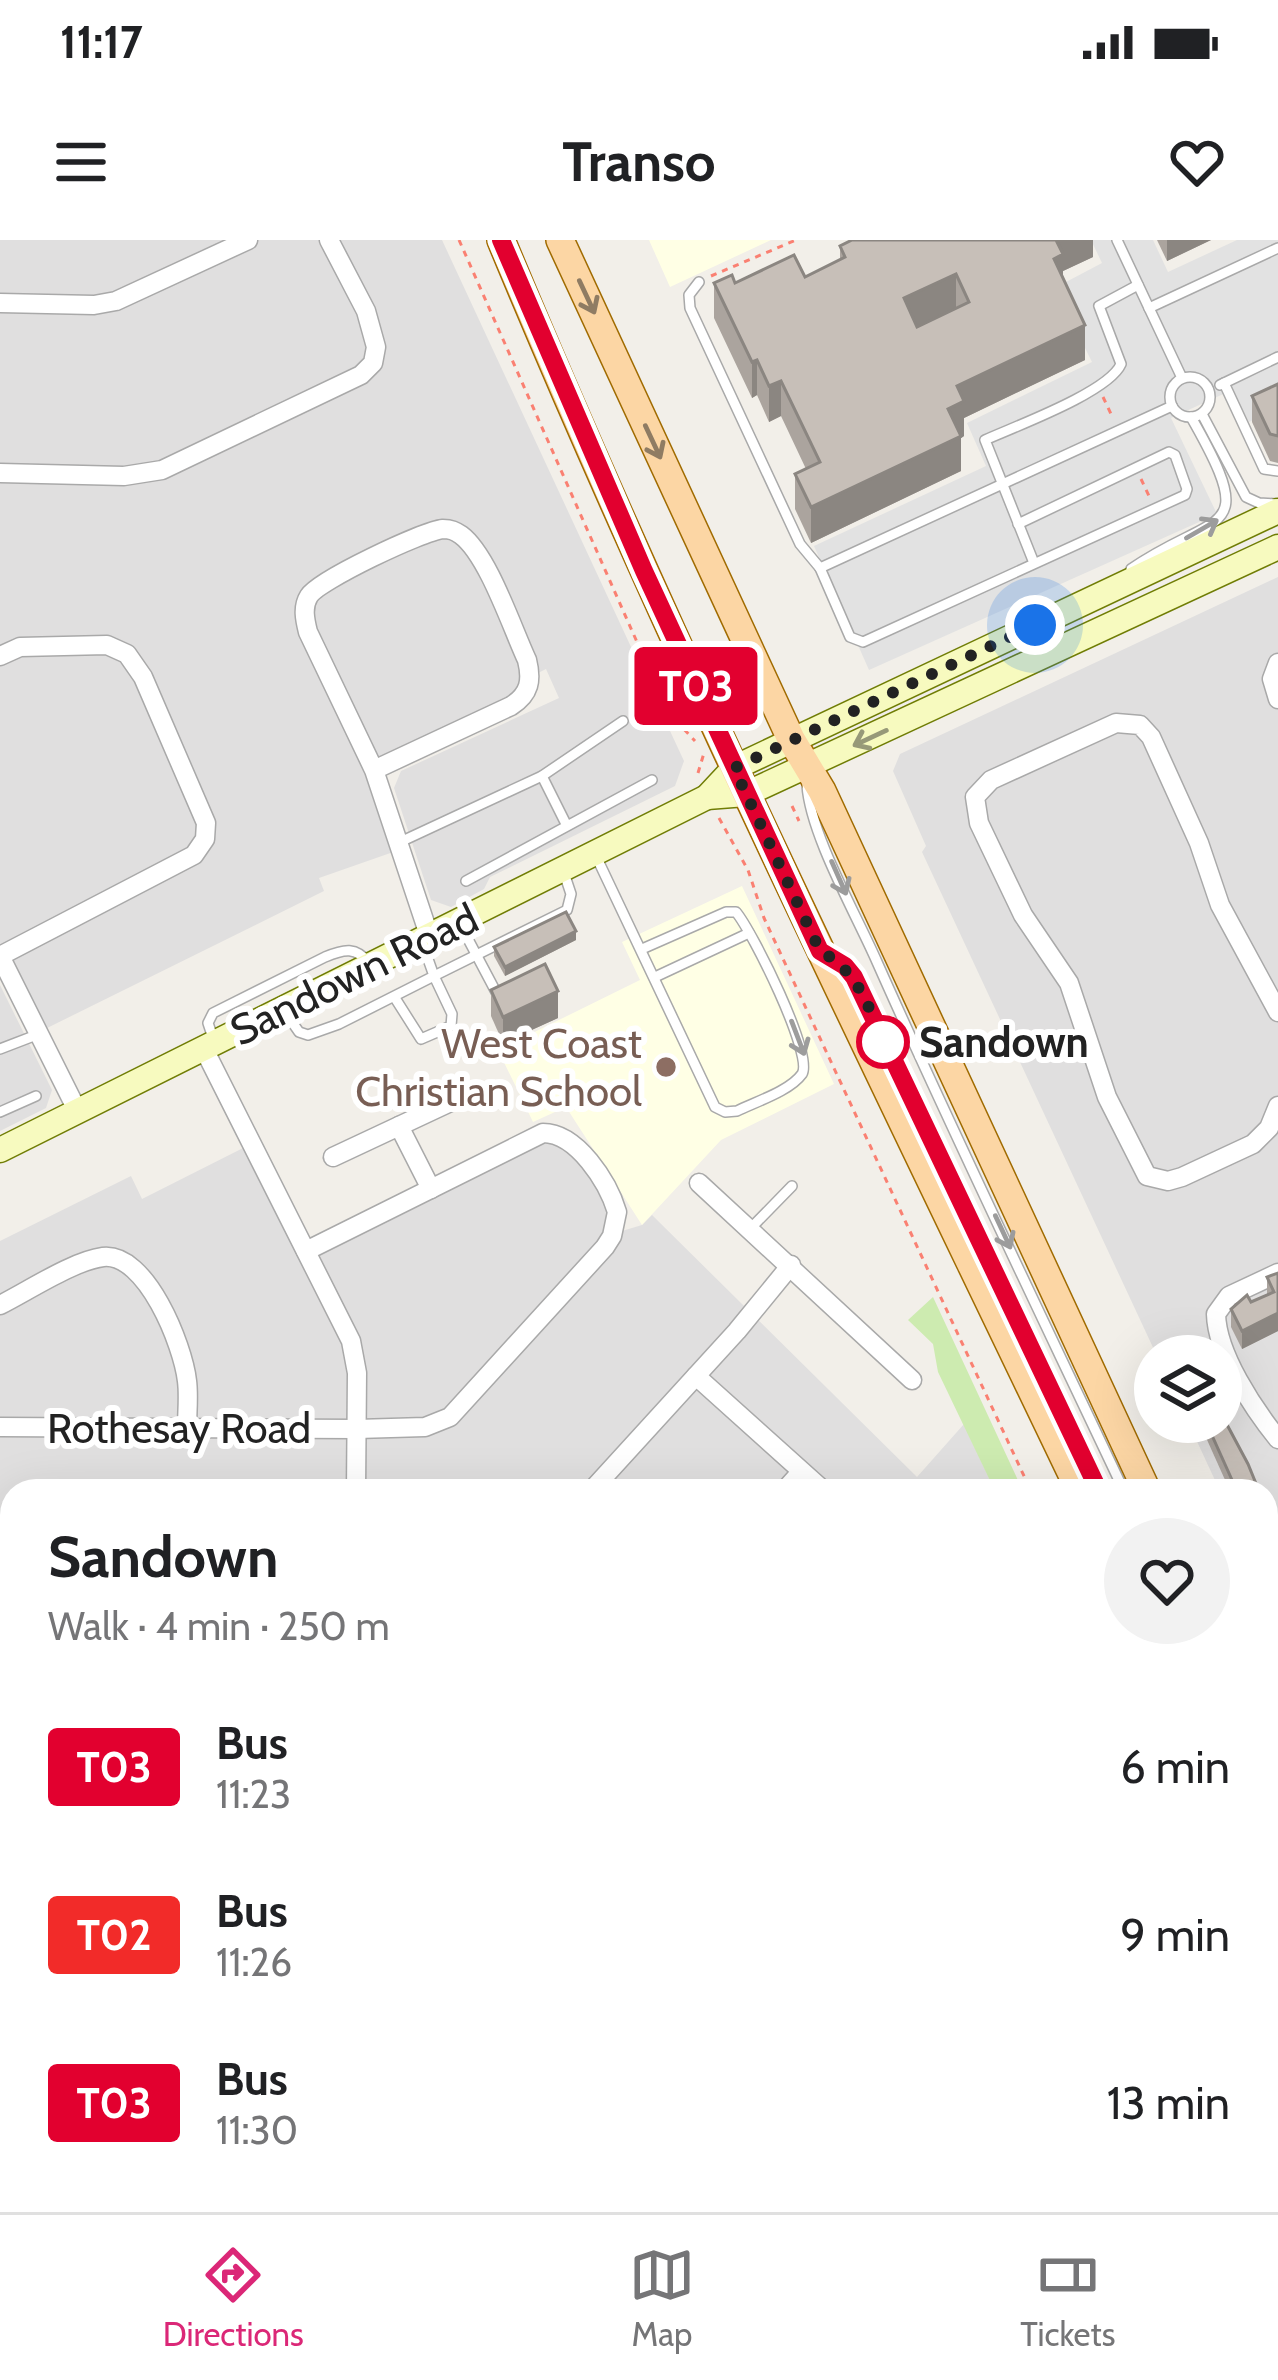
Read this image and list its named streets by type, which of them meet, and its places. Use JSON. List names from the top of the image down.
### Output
{
  "streets": {
    "main road": ["Sandown Road"],
    "street": ["Rothesay Road"]
  },
  "places": ["Sandown", "West Coast Christian School"],
  "lines": ["bus line T03"],
  "page": {
    "status": "11:17",
    "header": "Transo",
    "on_map": "T03",
    "heading": ["Sandown", "Walk · 4 min · 250 m"],
    "list": [
      {
        "mark": "T03",
        "name": "Bus",
        "note": "11:23",
        "value": "6 min"
      },
      {
        "mark": "T02",
        "name": "Bus",
        "note": "11:26",
        "value": "9 min"
      },
      {
        "mark": "T03",
        "name": "Bus",
        "note": "11:30",
        "value": "13 min"
      }
    ],
    "tabs": ["Directions", "Map", "Tickets"]
  }
}
